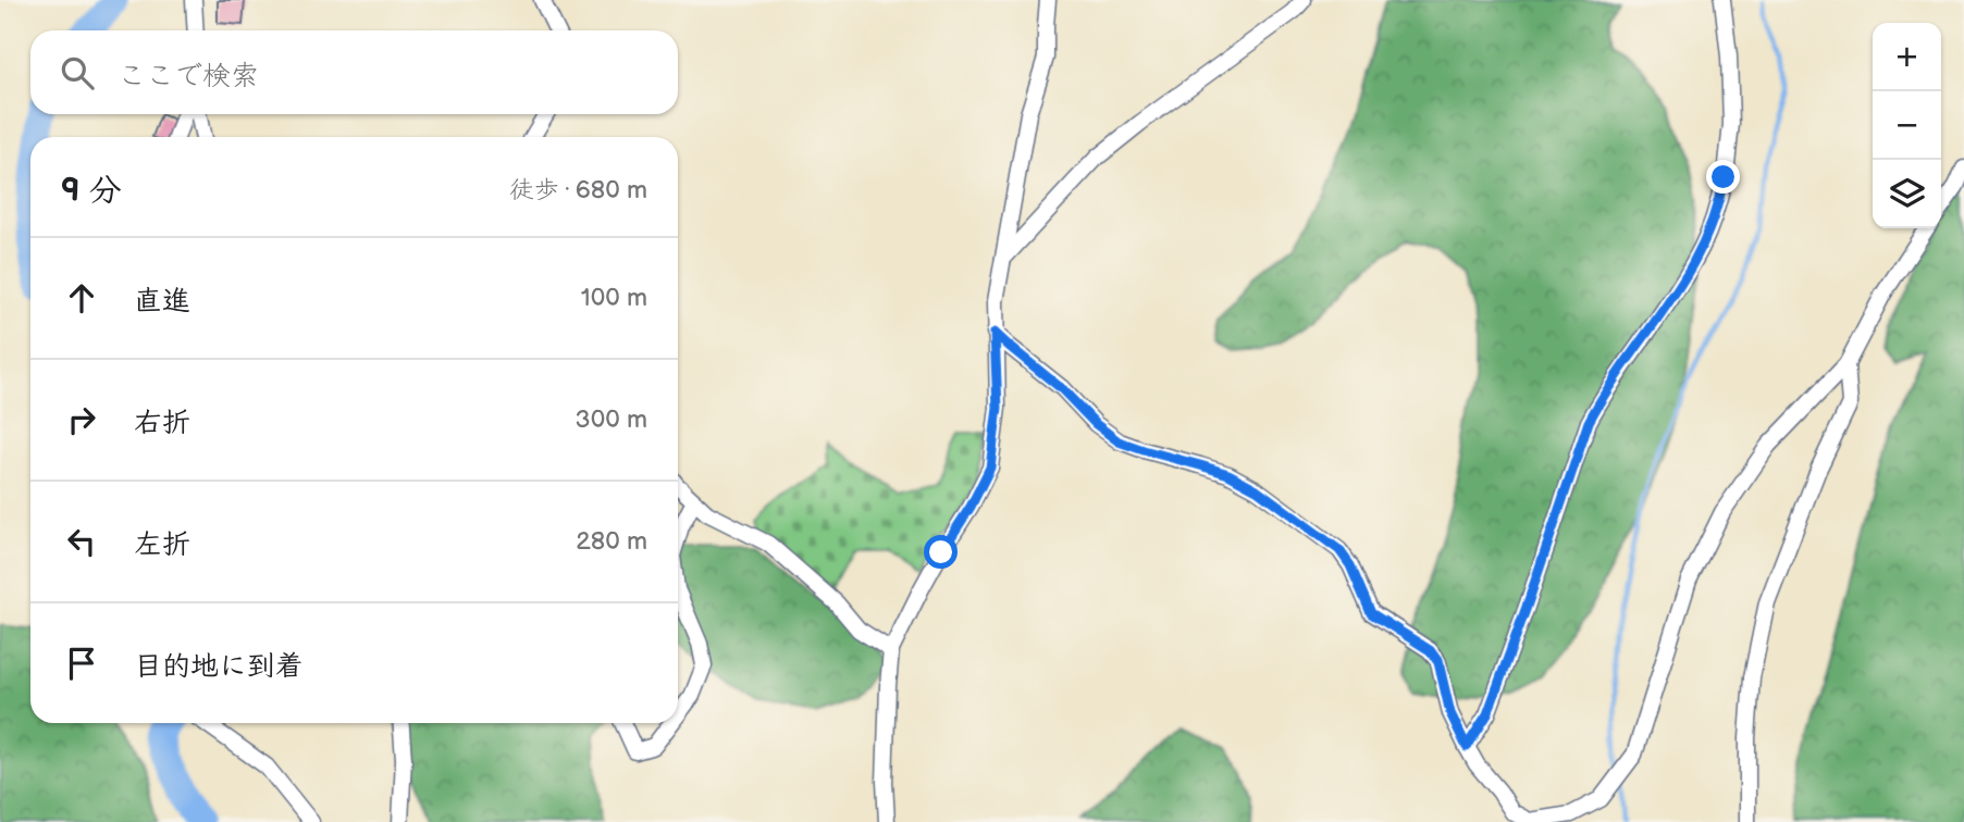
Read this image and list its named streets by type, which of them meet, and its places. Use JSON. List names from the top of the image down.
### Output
{
  "page": {
    "map_buttons": ["+", "−"],
    "search": "ここで検索",
    "heading": ["9 分", "徒歩 · 680 m"],
    "list": [
      ["直進", "100 m"],
      ["右折", "300 m"],
      ["左折", "280 m"],
      "目的地に到着"
    ]
  }
}
